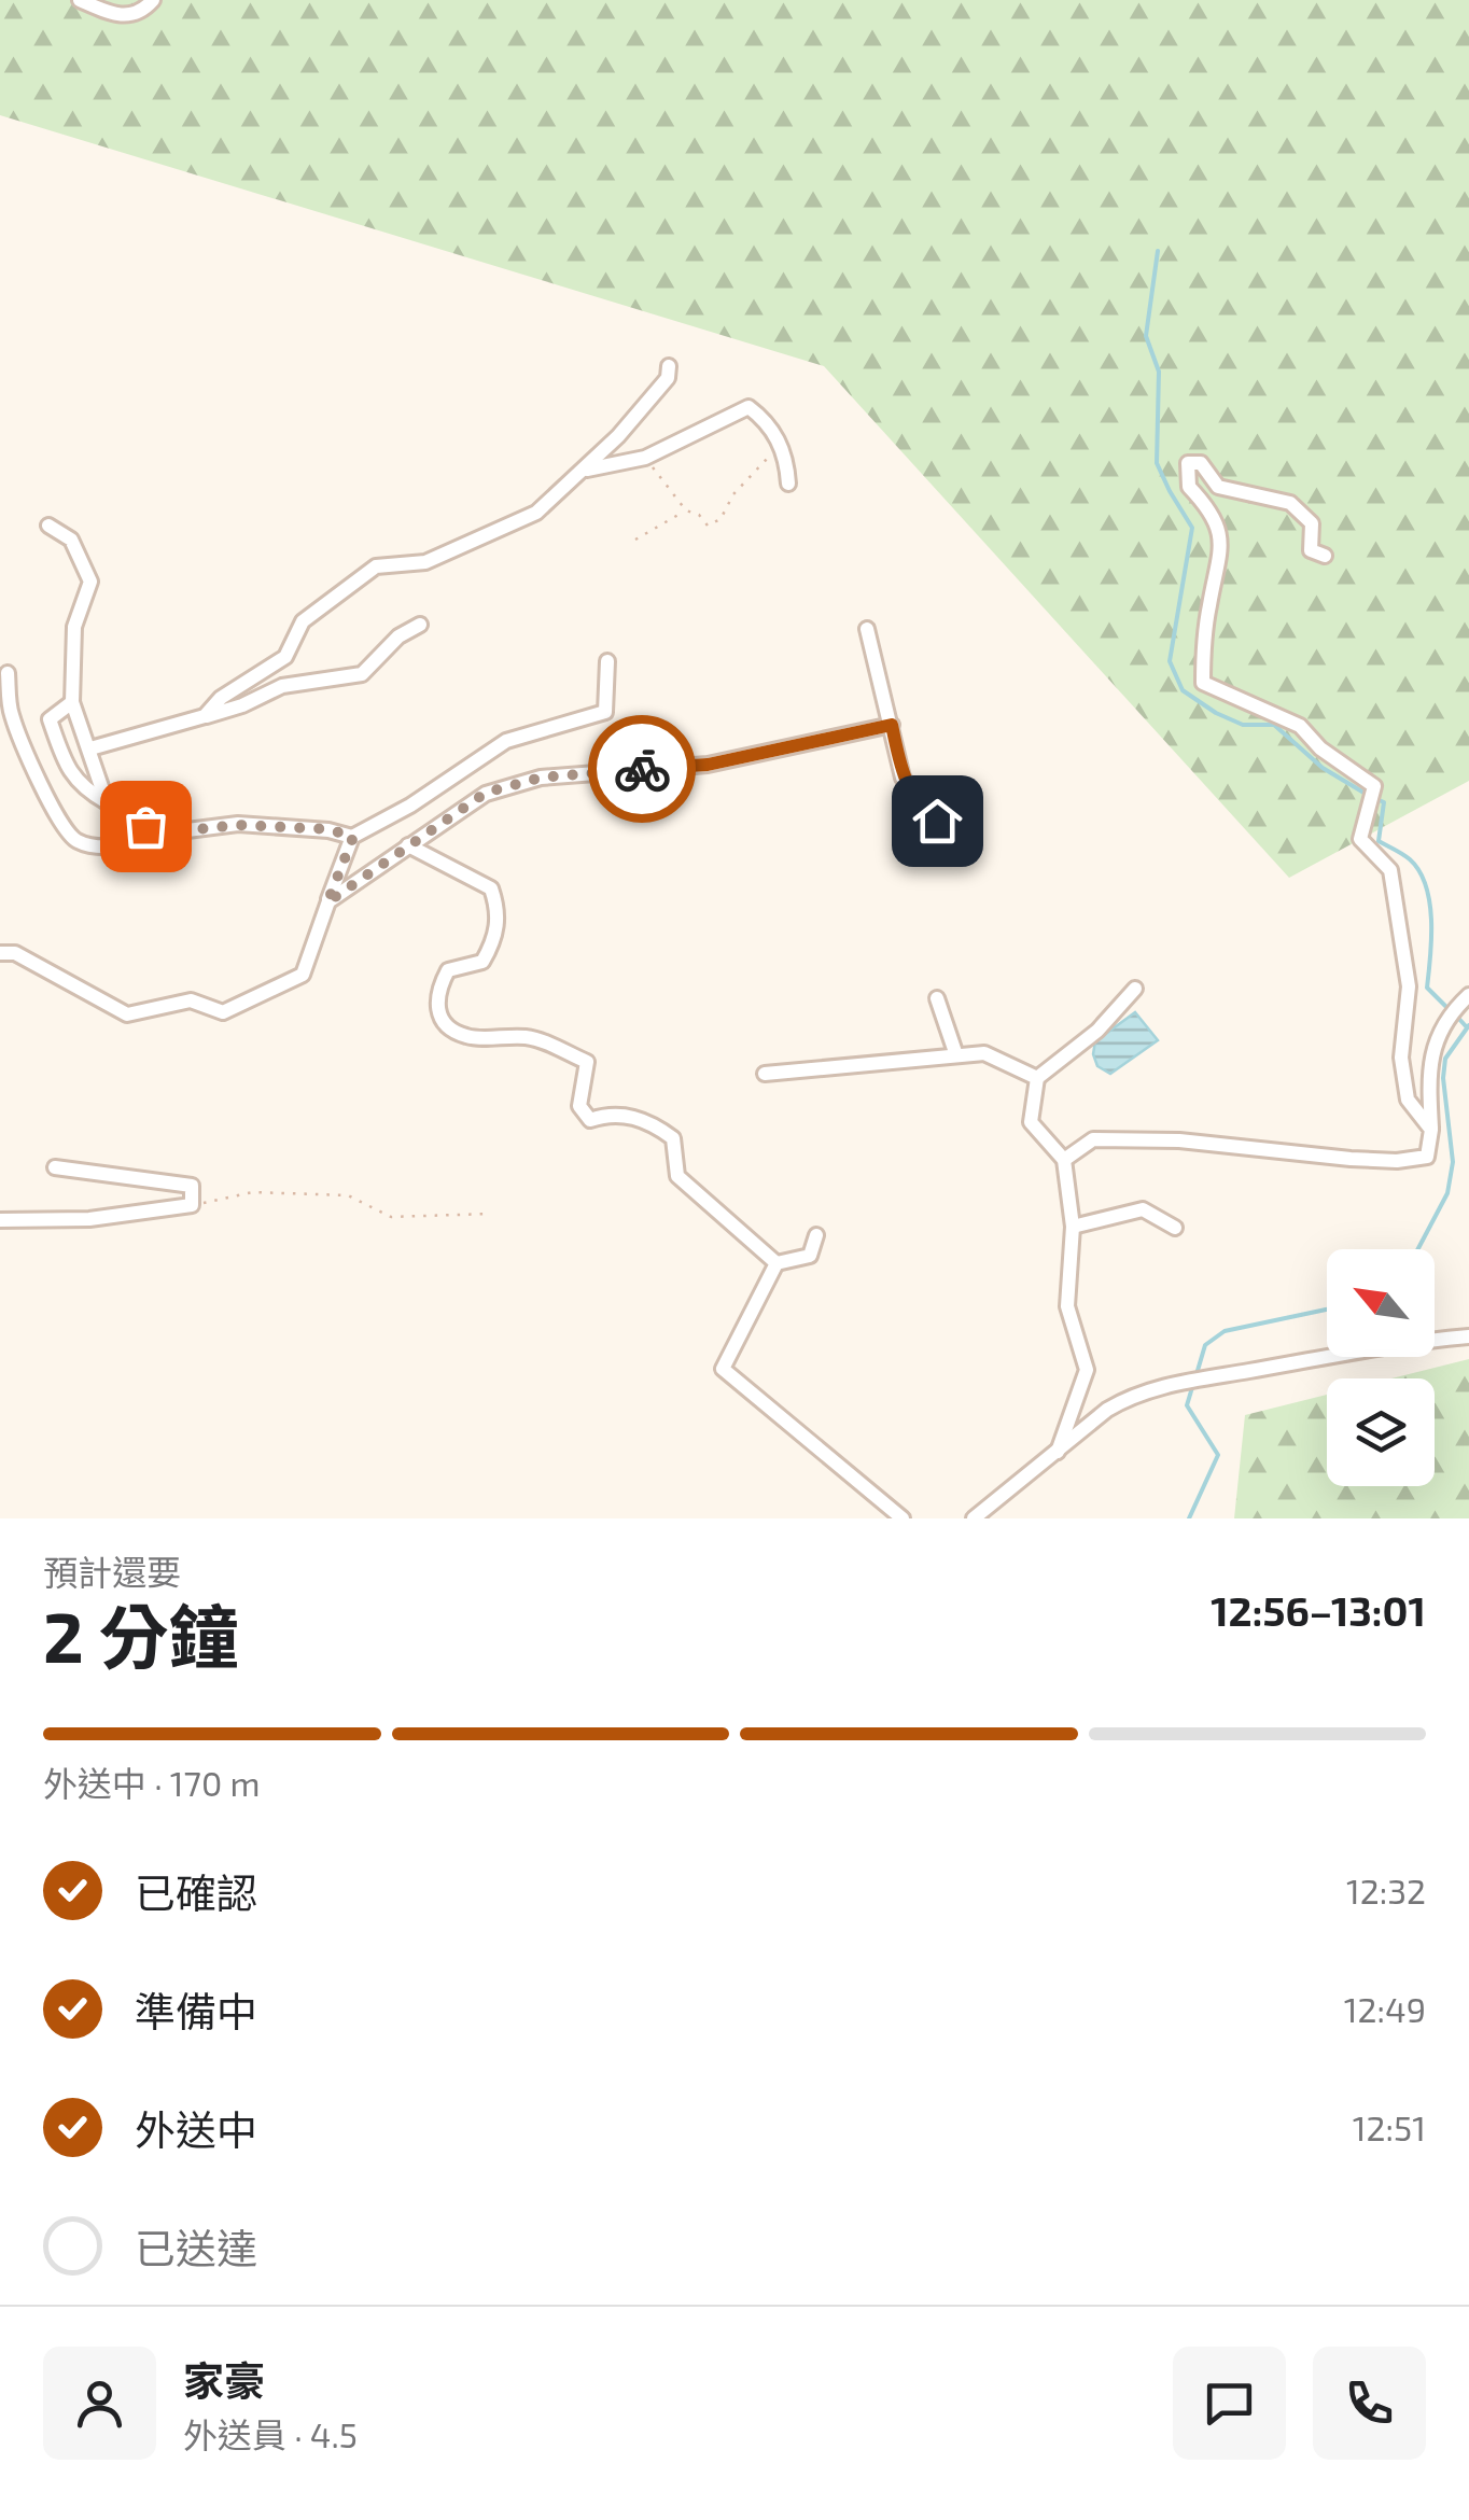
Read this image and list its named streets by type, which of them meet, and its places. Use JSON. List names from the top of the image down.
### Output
{
  "north": "top left",
  "page": {
    "heading": ["2 分鐘", "預計還要", "12:56–13:01"],
    "panel": ["家豪", "外送員 · 4.5"],
    "bar": "外送中 · 170 m",
    "list": [
      ["已確認", "12:32"],
      ["準備中", "12:49"],
      ["外送中", "12:51"],
      "已送達"
    ]
  }
}
